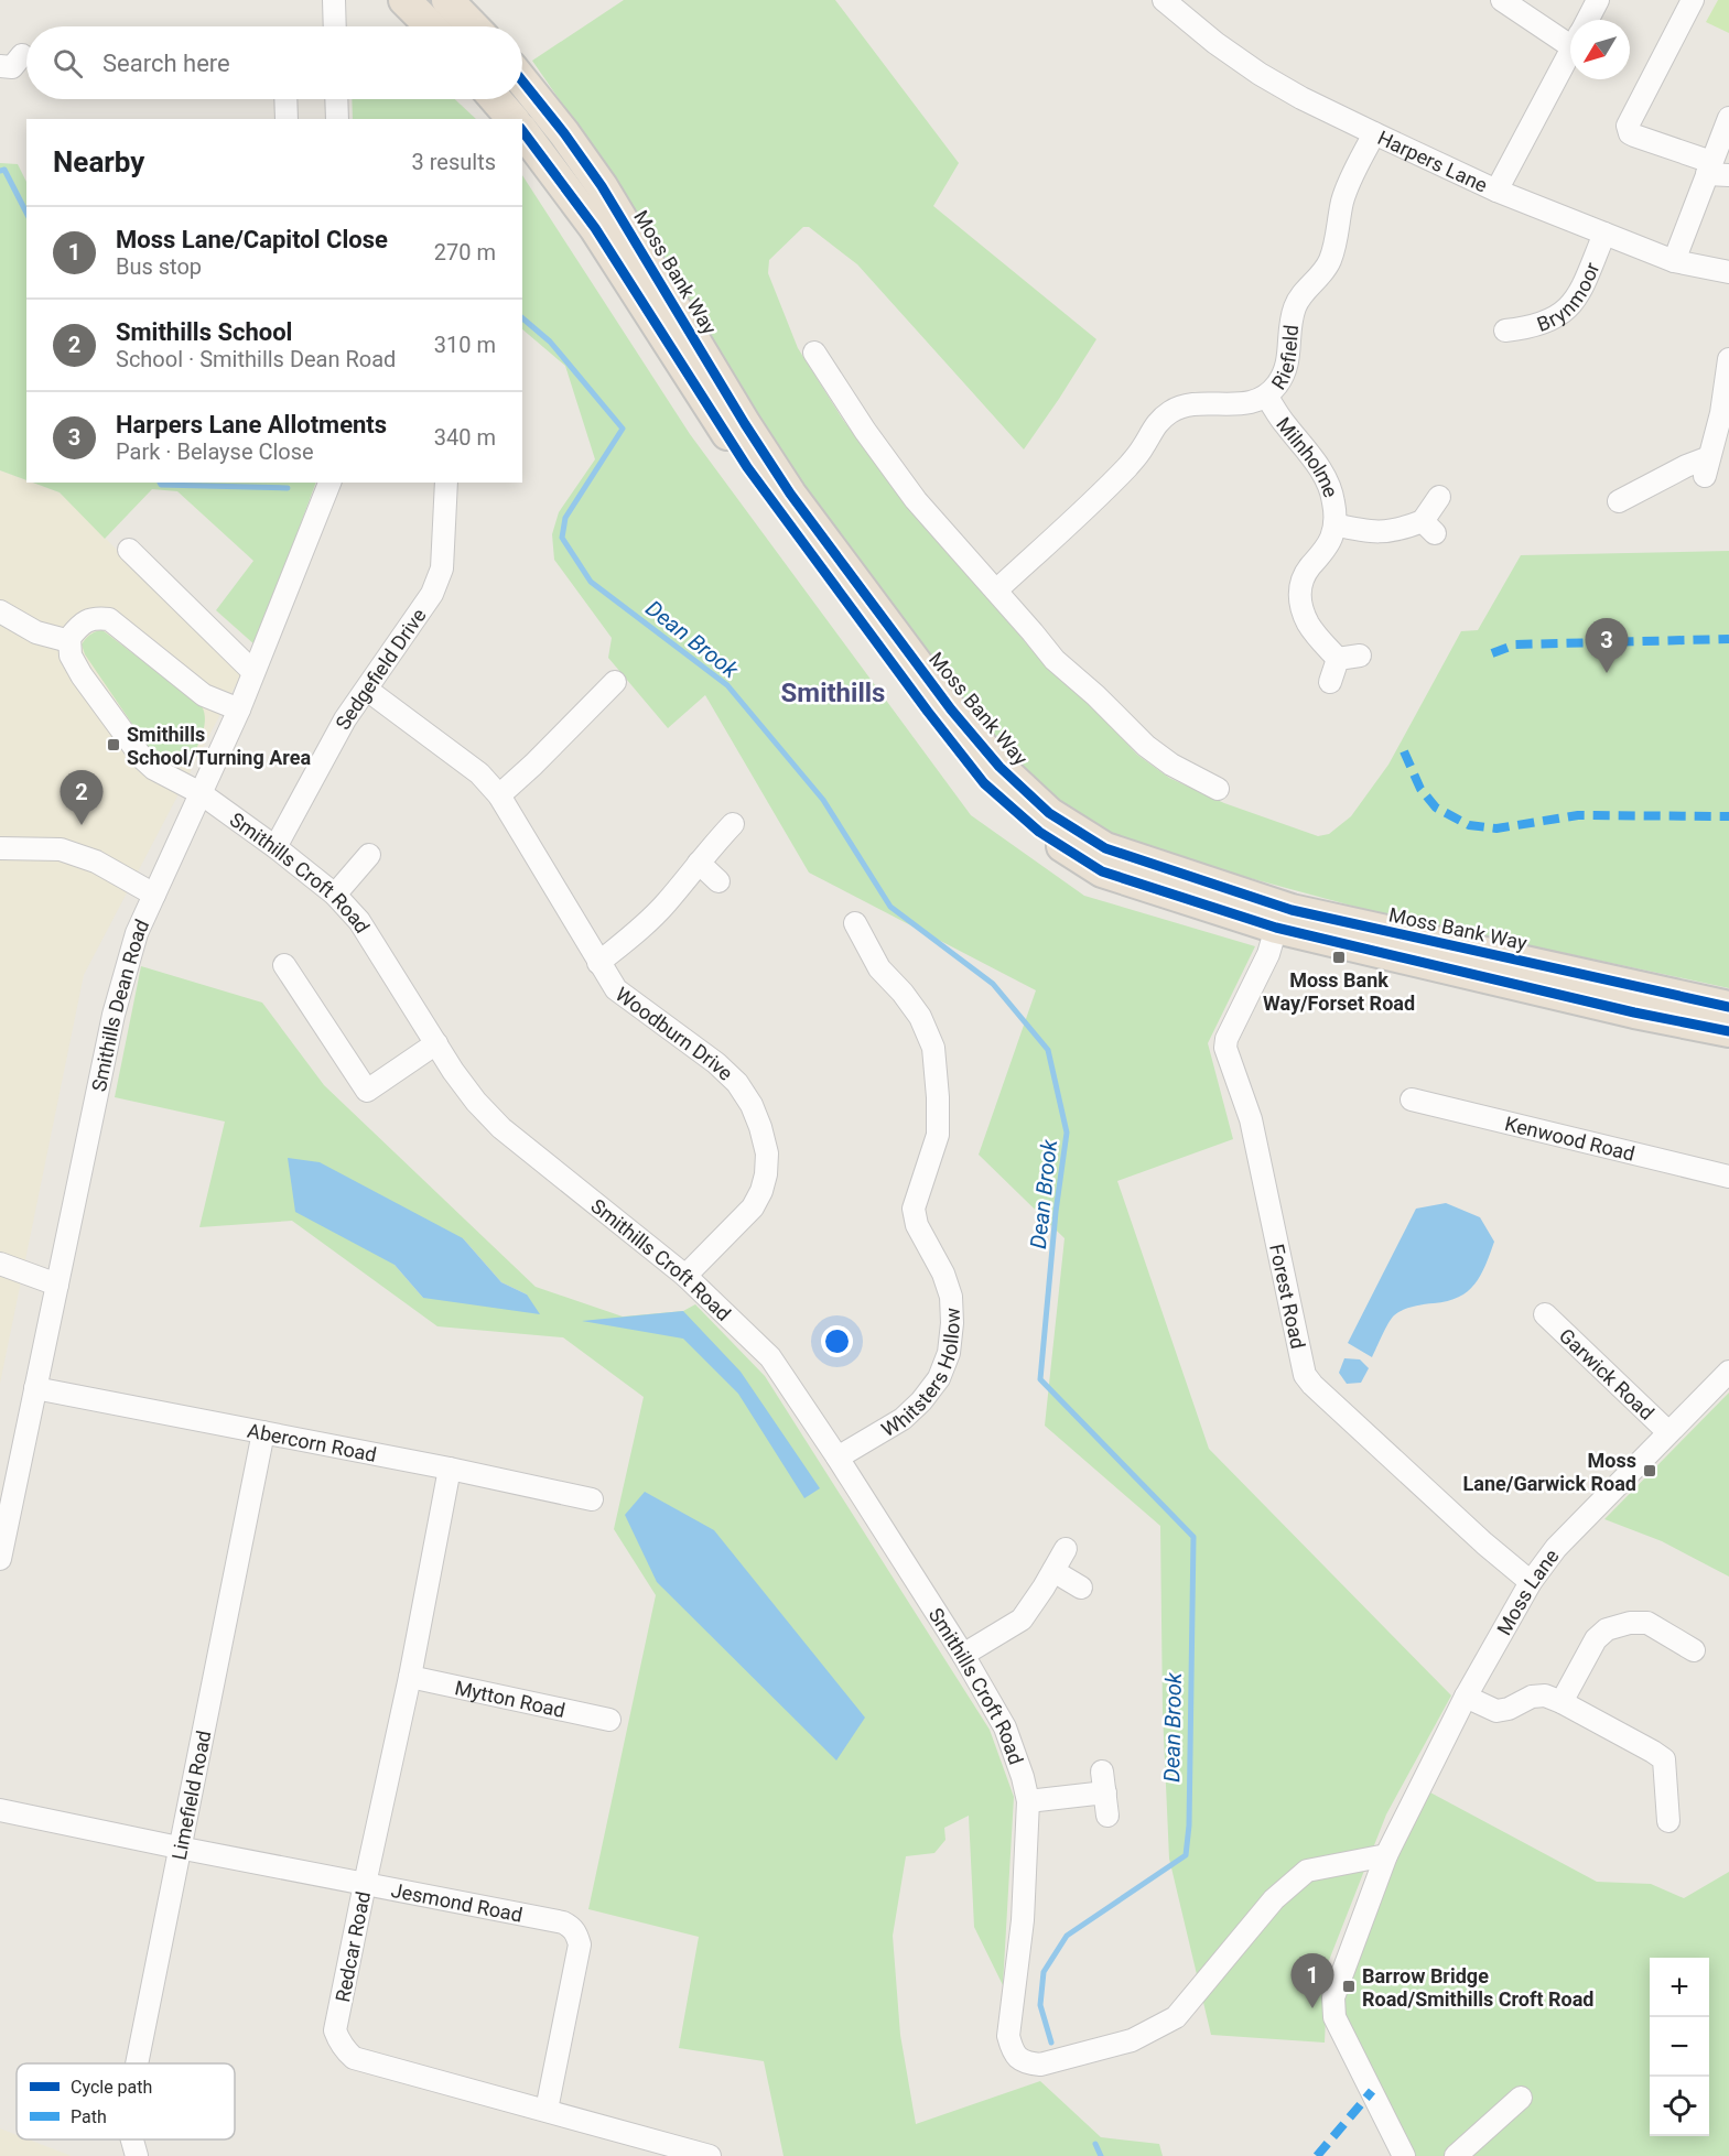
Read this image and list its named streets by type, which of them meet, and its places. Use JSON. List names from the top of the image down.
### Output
{
  "streets": {
    "highway": ["Moss Bank Way"],
    "street": [
      "Harpers Lane",
      "Brynmoor",
      "Riefield",
      "Milnholme",
      "Sedgefield Drive",
      "Smithills Croft Road",
      "Smithills Dean Road",
      "Woodburn Drive",
      "Kenwood Road",
      "Forest Road",
      "Whitsters Hollow",
      "Garwick Road",
      "Abercorn Road",
      "Moss Lane",
      "Mytton Road",
      "Limefield Road",
      "Jesmond Road",
      "Redcar Road"
    ]
  },
  "crossings": [
    ["Harpers Lane", "Brynmoor"],
    ["Harpers Lane", "Riefield"],
    ["Moss Bank Way", "Forest Road"],
    ["Riefield", "Milnholme"],
    ["Sedgefield Drive", "Smithills Croft Road"],
    ["Sedgefield Drive", "Woodburn Drive"],
    ["Smithills Croft Road", "Smithills Dean Road"],
    ["Smithills Croft Road", "Woodburn Drive"],
    ["Smithills Croft Road", "Whitsters Hollow"],
    ["Smithills Croft Road", "Moss Lane"],
    ["Smithills Dean Road", "Abercorn Road"],
    ["Forest Road", "Moss Lane"],
    ["Garwick Road", "Moss Lane"],
    ["Abercorn Road", "Limefield Road"],
    ["Abercorn Road", "Redcar Road"],
    ["Mytton Road", "Redcar Road"],
    ["Limefield Road", "Jesmond Road"],
    ["Jesmond Road", "Redcar Road"]
  ],
  "districts": ["Smithills"],
  "water": ["Dean Brook"],
  "places": {
    "transit": [
      "Smithills School/Turning Area",
      "Moss Bank Way/Forset Road",
      "Moss Lane/Garwick Road",
      "Barrow Bridge Road/Smithills Croft Road"
    ]
  },
  "legend": ["Cycle path", "Path"],
  "north": "bottom left",
  "page": {
    "search": "Search here",
    "heading": ["Nearby", "3 results"],
    "list": [
      {
        "mark": "1",
        "name": "Moss Lane/Capitol Close",
        "note": "Bus stop",
        "value": "270 m"
      },
      {
        "mark": "2",
        "name": "Smithills School",
        "note": "School · Smithills Dean Road",
        "value": "310 m"
      },
      {
        "mark": "3",
        "name": "Harpers Lane Allotments",
        "note": "Park · Belayse Close",
        "value": "340 m"
      }
    ],
    "pins": ["3", "2", "1"],
    "map_buttons": ["+", "−"]
  }
}
